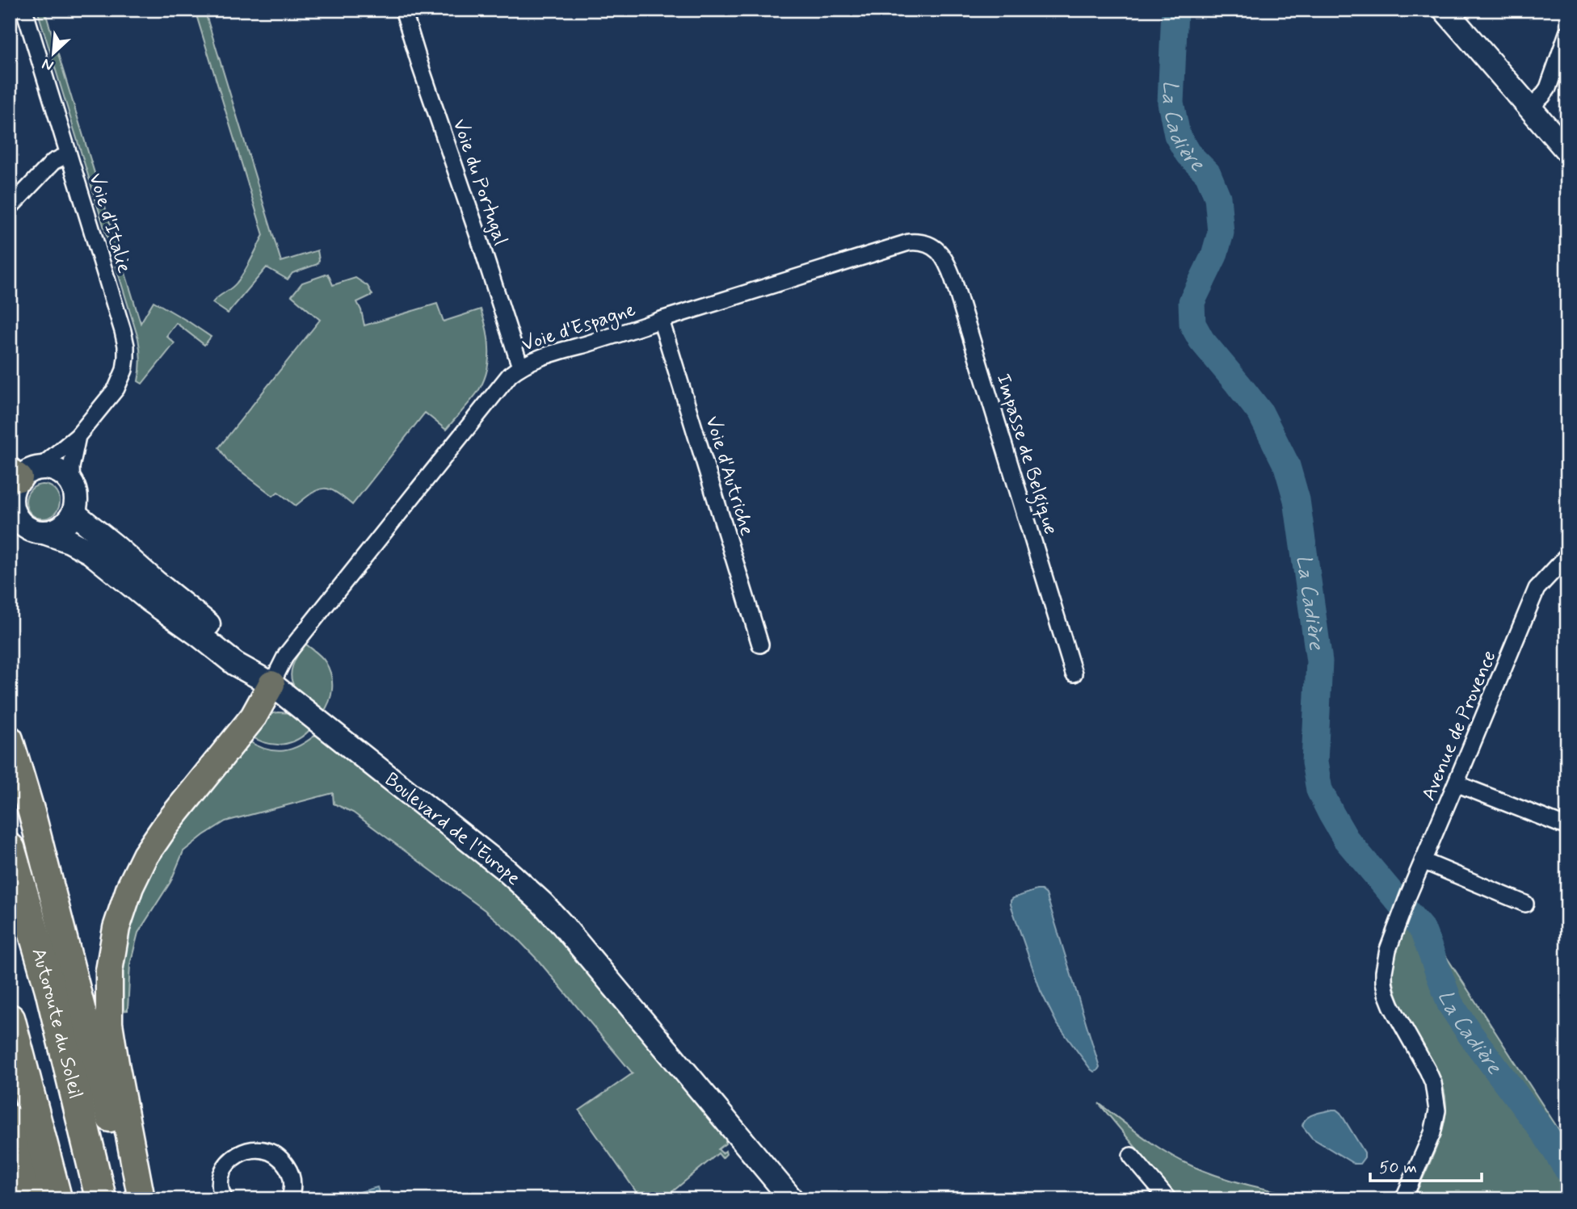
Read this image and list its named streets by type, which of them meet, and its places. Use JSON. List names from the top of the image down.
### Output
{
  "streets": {
    "highway": ["Autoroute du Soleil"],
    "street": [
      "Voie du Portugal",
      "Voie d'Italie",
      "Voie d'Espagne",
      "Impasse de Belgique",
      "Voie d'Autriche",
      "Avenue de Provence",
      "Boulevard de l'Europe"
    ]
  },
  "crossings": [
    ["Voie du Portugal", "Voie d'Espagne"],
    ["Voie d'Italie", "Boulevard de l'Europe"],
    ["Voie d'Espagne", "Impasse de Belgique"],
    ["Voie d'Espagne", "Voie d'Autriche"],
    ["Voie d'Espagne", "Boulevard de l'Europe"]
  ],
  "water": ["La Cadière"],
  "scale_bar": "50 m",
  "north": "bottom left"
}
